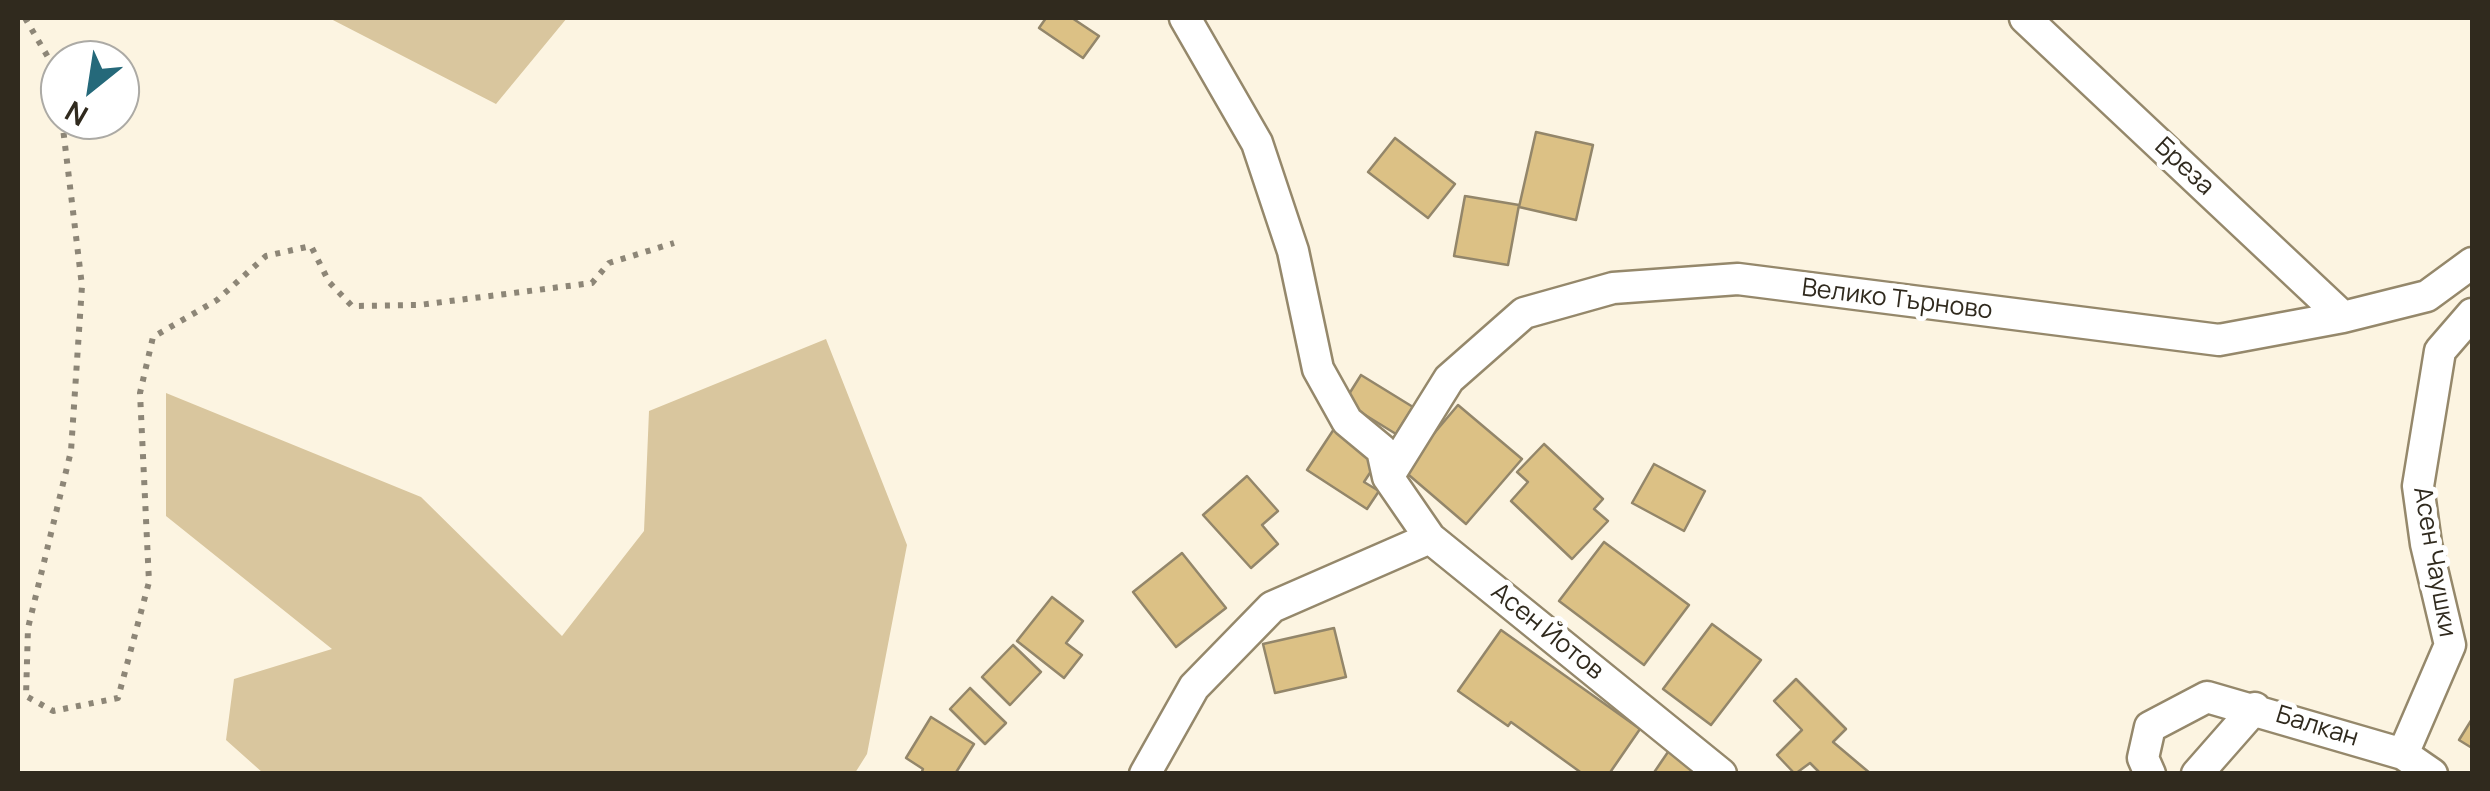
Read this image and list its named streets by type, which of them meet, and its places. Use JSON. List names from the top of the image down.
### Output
{
  "streets": {
    "street": [
      "Бреза",
      "Велико Търново",
      "Асен Чаушки",
      "Асен Йотов",
      "Балкан"
    ]
  },
  "crossings": [
    ["Бреза", "Велико Търново"],
    ["Велико Търново", "Асен Йотов"],
    ["Асен Чаушки", "Балкан"]
  ],
  "north": "bottom left"
}
